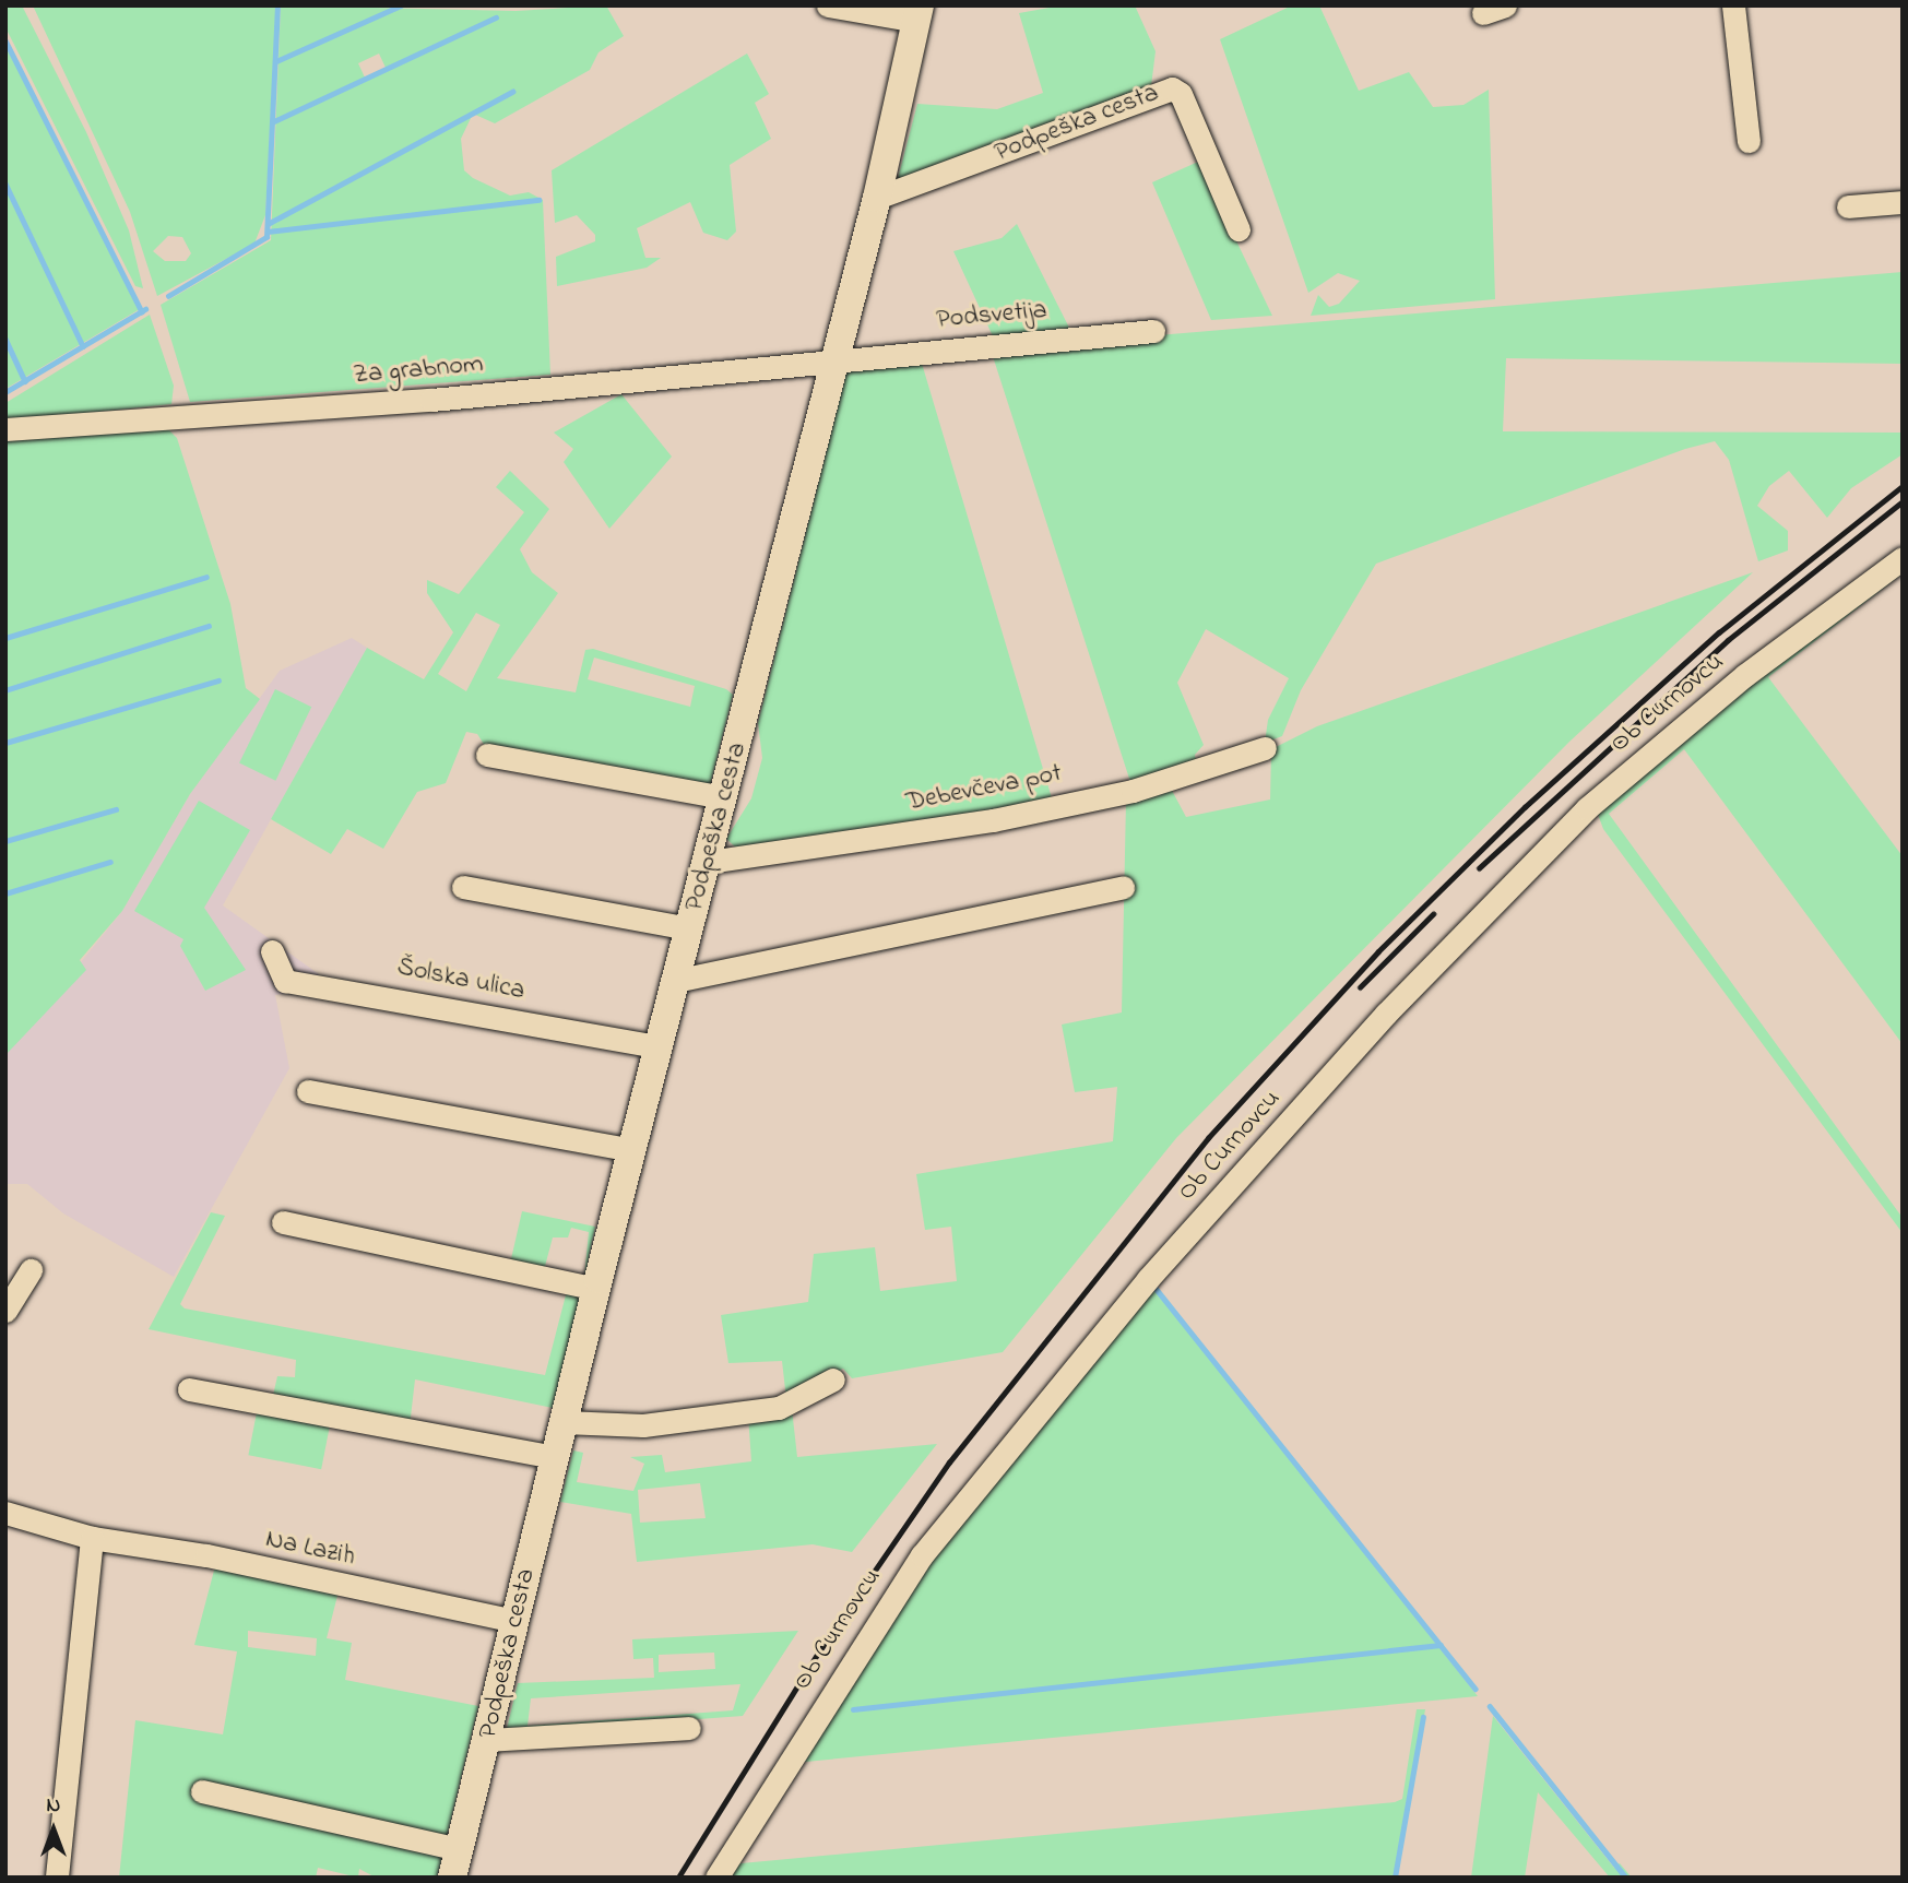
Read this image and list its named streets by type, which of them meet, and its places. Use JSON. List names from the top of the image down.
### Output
{
  "streets": {
    "main road": ["Podpeška cesta"],
    "street": [
      "Podsvetija",
      "Za grabnom",
      "Ob Curnovcu",
      "Debevčeva pot",
      "Šolska ulica",
      "Na Lazih"
    ]
  },
  "crossings": [
    ["Podpeška cesta", "Podsvetija"],
    ["Podpeška cesta", "Za grabnom"],
    ["Podpeška cesta", "Debevčeva pot"],
    ["Podpeška cesta", "Šolska ulica"],
    ["Podpeška cesta", "Na Lazih"],
    ["Podsvetija", "Za grabnom"]
  ],
  "north": "top"
}
